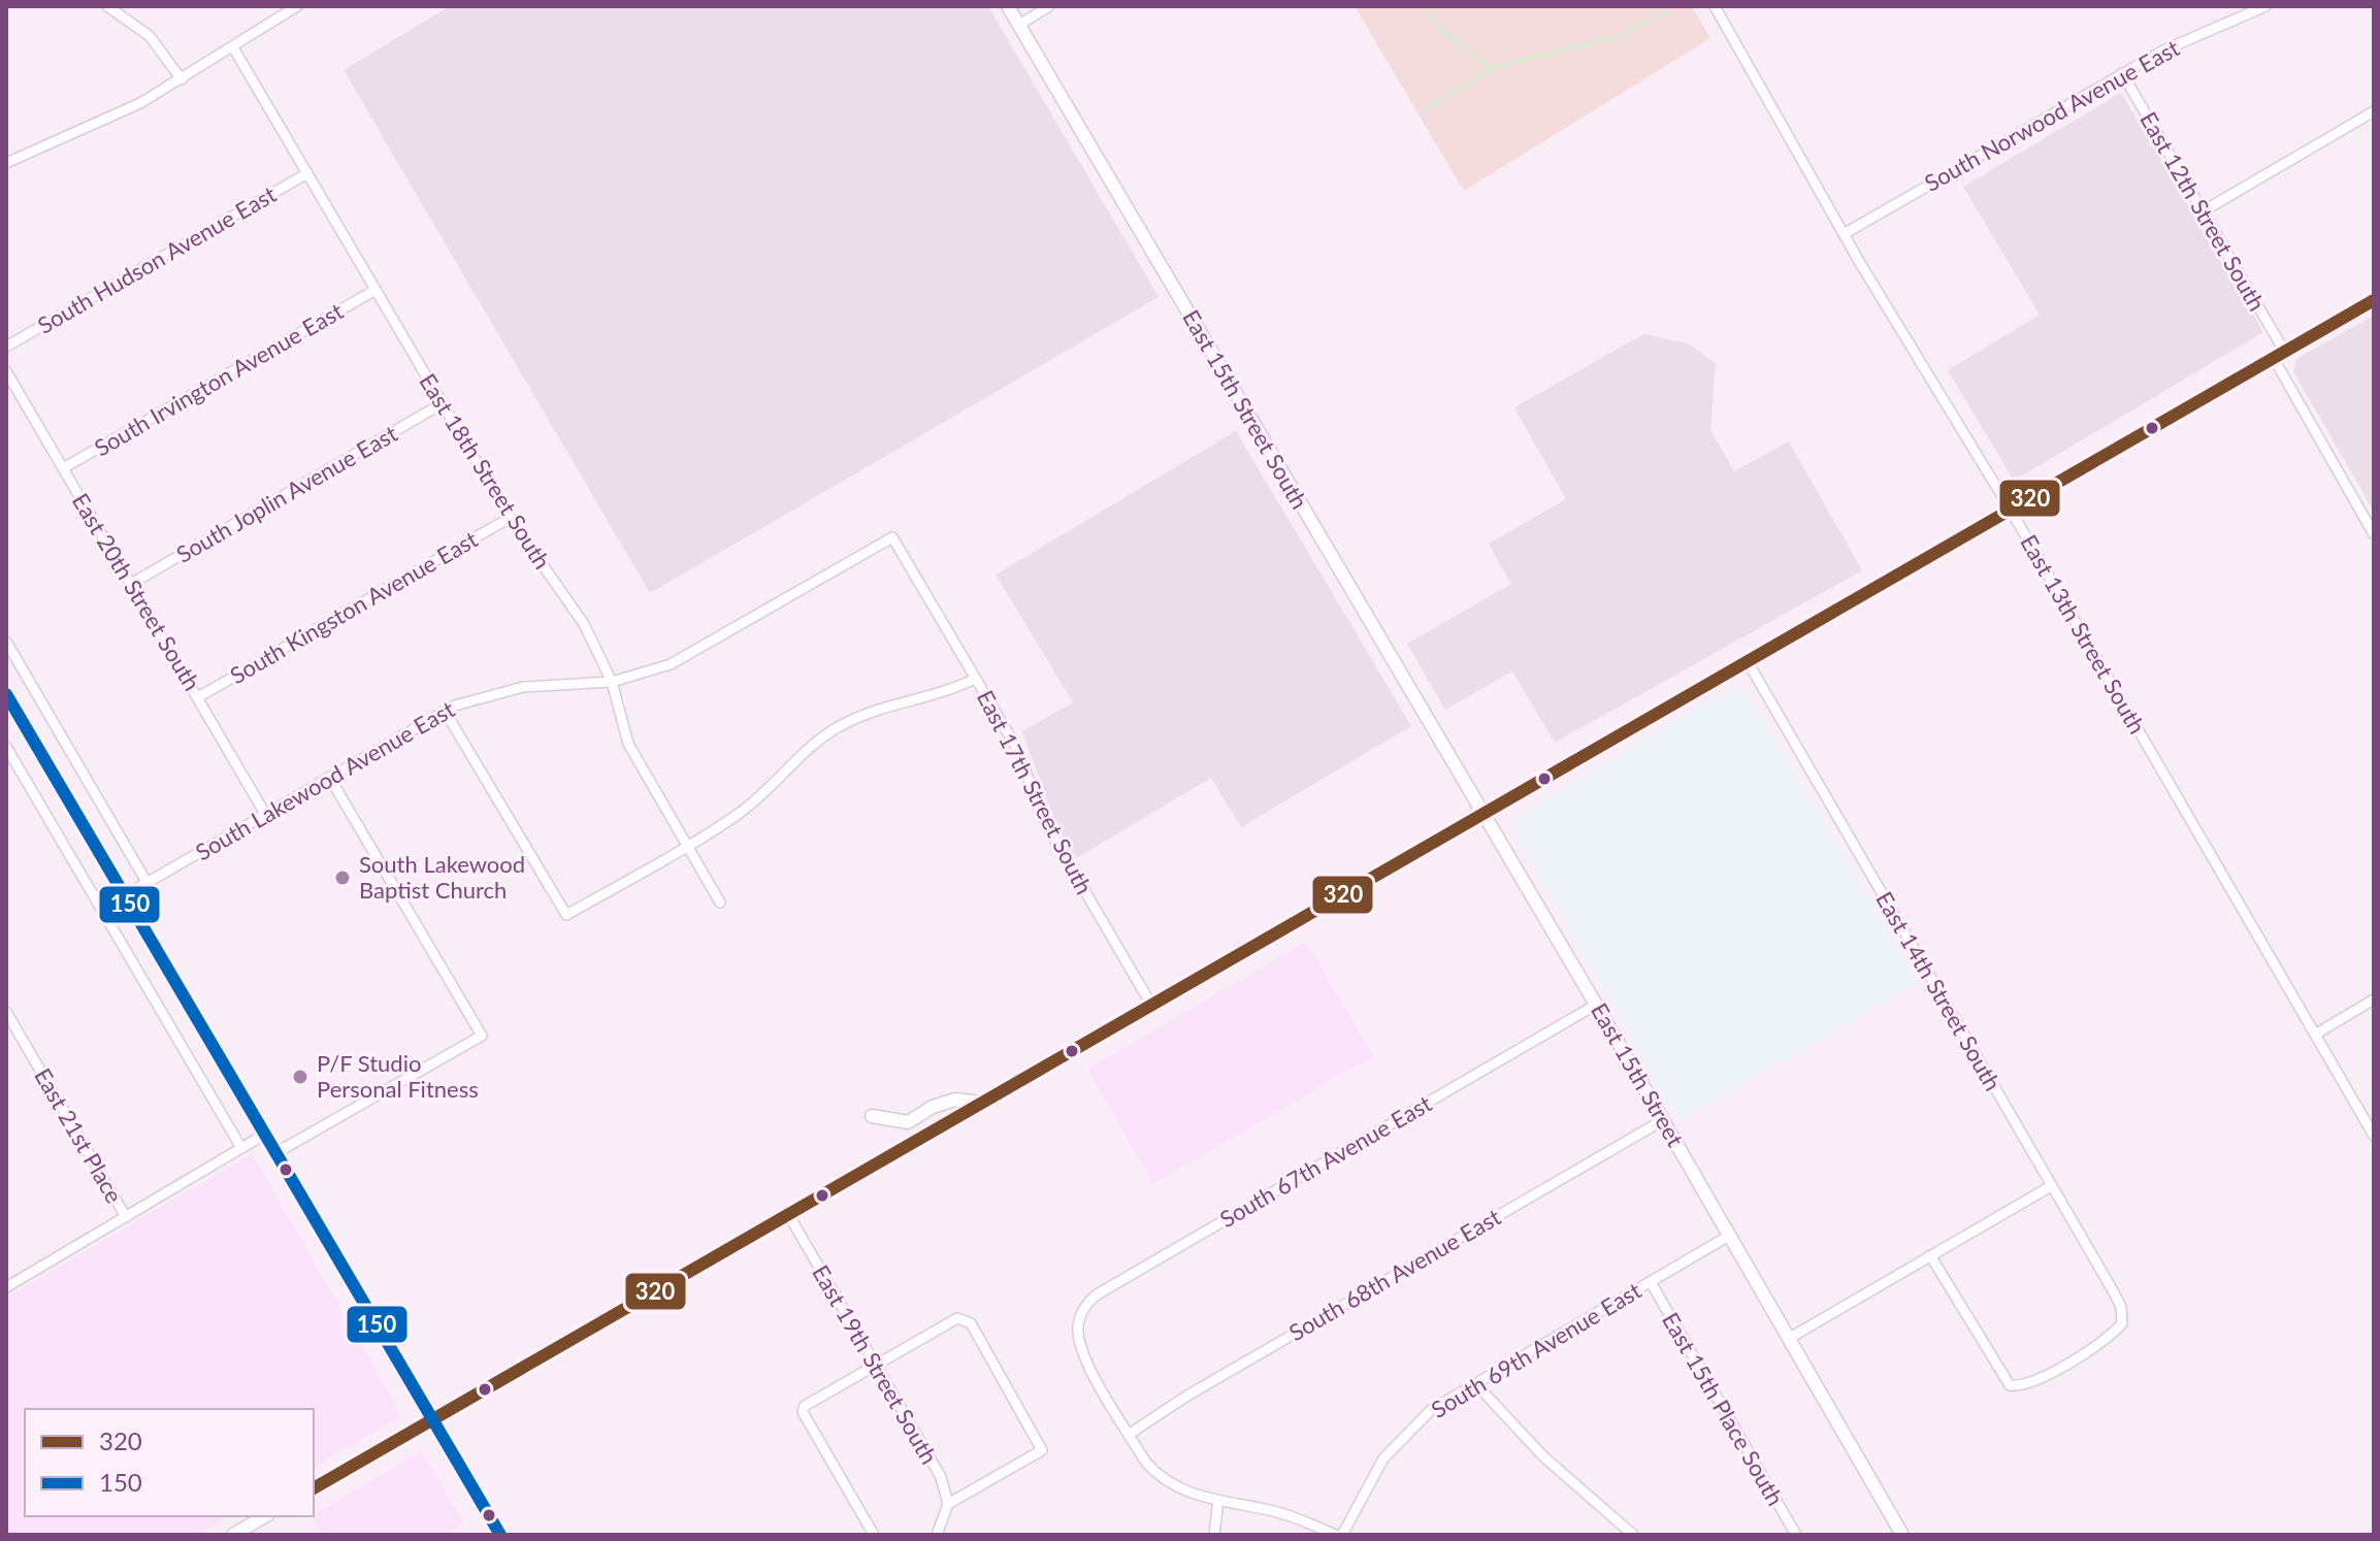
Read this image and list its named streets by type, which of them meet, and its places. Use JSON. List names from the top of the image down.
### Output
{
  "streets": {
    "main road": ["East 15th Street South", "East 15th Street"],
    "street": [
      "South Norwood Avenue East",
      "East 12th Street South",
      "South Hudson Avenue East",
      "South Irvington Avenue East",
      "East 18th Street South",
      "South Joplin Avenue East",
      "East 20th Street South",
      "South Kingston Avenue East",
      "East 13th Street South",
      "South Lakewood Avenue East",
      "East 17th Street South",
      "East 14th Street South",
      "East 21st Place",
      "South 67th Avenue East",
      "South 68th Avenue East",
      "South 69th Avenue East",
      "East 19th Street South",
      "East 15th Place South"
    ]
  },
  "crossings": [
    ["South Norwood Avenue East", "East 12th Street South"],
    ["South Norwood Avenue East", "East 13th Street South"],
    ["South Hudson Avenue East", "East 18th Street South"],
    ["South Irvington Avenue East", "East 18th Street South"],
    ["South Irvington Avenue East", "East 20th Street South"],
    ["East 15th Street South", "East 15th Street"],
    ["East 18th Street South", "South Joplin Avenue East"],
    ["East 18th Street South", "South Kingston Avenue East"],
    ["East 18th Street South", "South Lakewood Avenue East"],
    ["South Joplin Avenue East", "East 20th Street South"],
    ["East 20th Street South", "South Kingston Avenue East"],
    ["East 20th Street South", "South Lakewood Avenue East"],
    ["South Lakewood Avenue East", "East 17th Street South"],
    ["East 15th Street", "South 67th Avenue East"],
    ["East 15th Street", "South 68th Avenue East"],
    ["East 15th Street", "South 69th Avenue East"],
    ["South 67th Avenue East", "South 68th Avenue East"],
    ["South 69th Avenue East", "East 15th Place South"]
  ],
  "places": ["South Lakewood Baptist Church", "P/F Studio Personal Fitness"],
  "lines": ["transit line 320", "transit line 150"],
  "legend": ["320", "150"]
}
